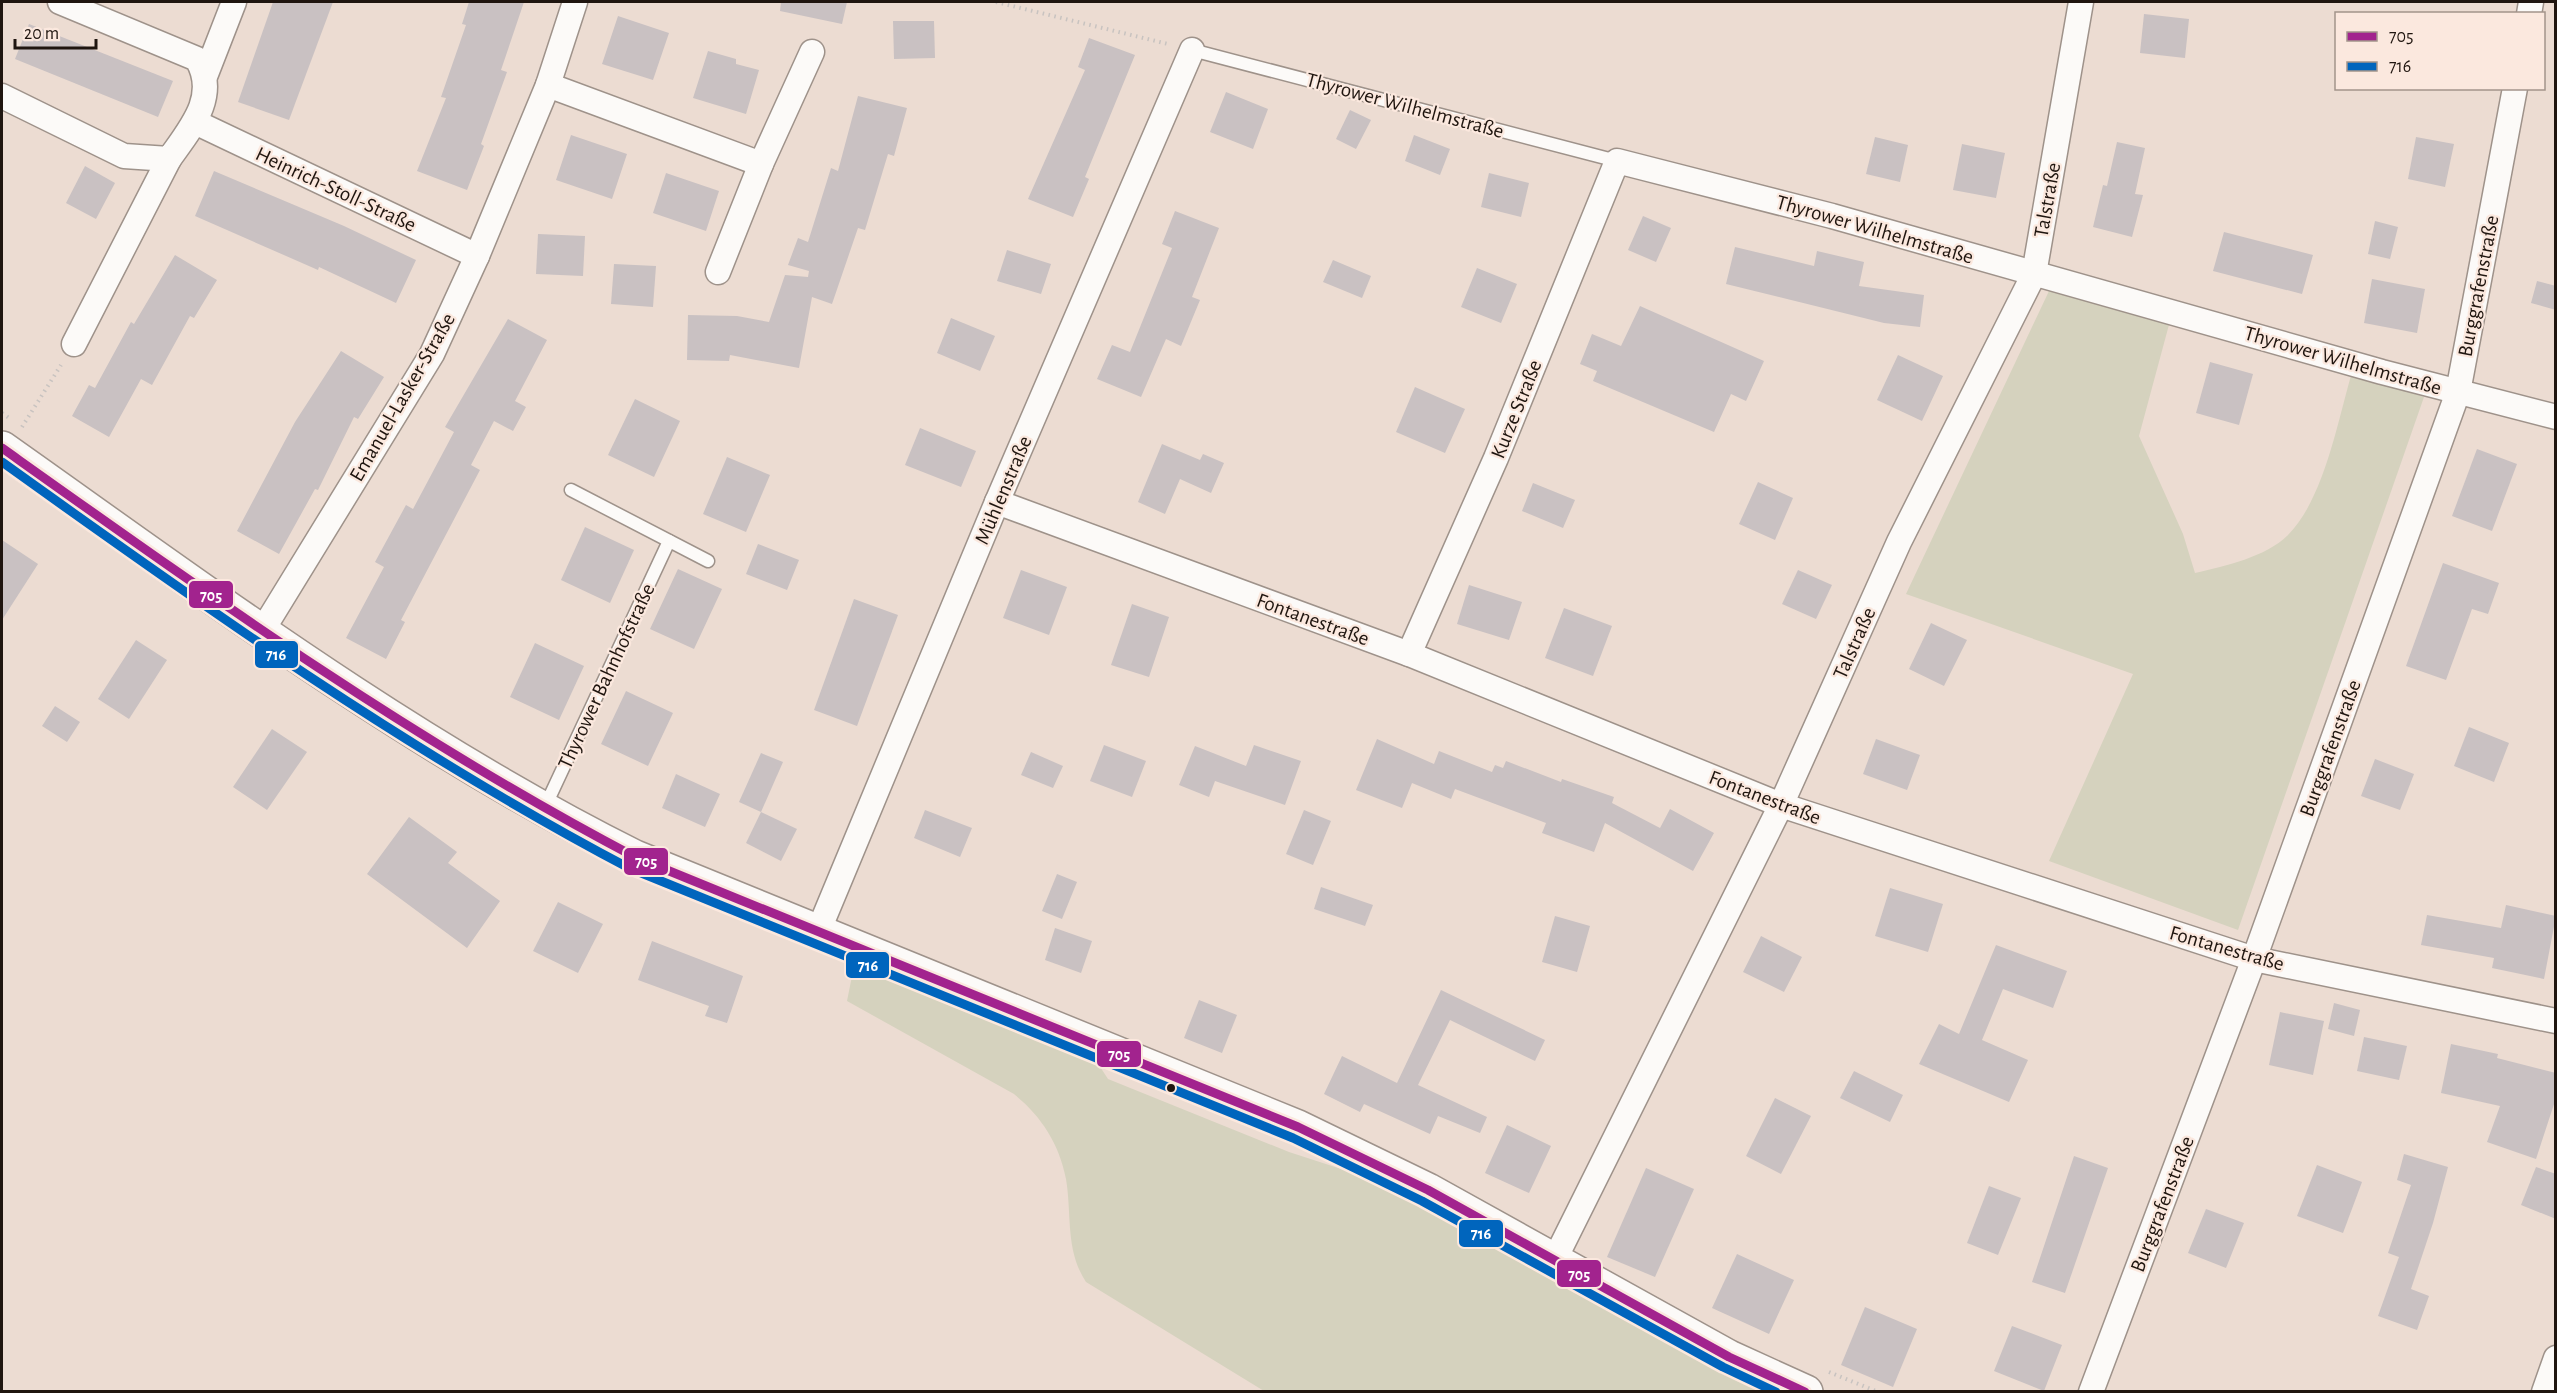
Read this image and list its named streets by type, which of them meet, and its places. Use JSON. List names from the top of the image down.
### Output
{
  "streets": {
    "street": [
      "Thyrower Wilhelmstraße",
      "Heinrich-Stoll-Straße",
      "Talstraße",
      "Burggrafenstraße",
      "Emanuel-Lasker-Straße",
      "Kurze Straße",
      "Mühlenstraße",
      "Fontanestraße"
    ],
    "lane": ["Thyrower Bahnhofstraße"]
  },
  "crossings": [
    ["Thyrower Wilhelmstraße", "Talstraße"],
    ["Thyrower Wilhelmstraße", "Burggrafenstraße"],
    ["Thyrower Wilhelmstraße", "Kurze Straße"],
    ["Thyrower Wilhelmstraße", "Mühlenstraße"],
    ["Heinrich-Stoll-Straße", "Emanuel-Lasker-Straße"],
    ["Talstraße", "Fontanestraße"],
    ["Burggrafenstraße", "Fontanestraße"],
    ["Kurze Straße", "Fontanestraße"],
    ["Mühlenstraße", "Fontanestraße"]
  ],
  "lines": ["transit line 705", "transit line 716"],
  "legend": ["705", "716"],
  "scale_bar": "20 m"
}
